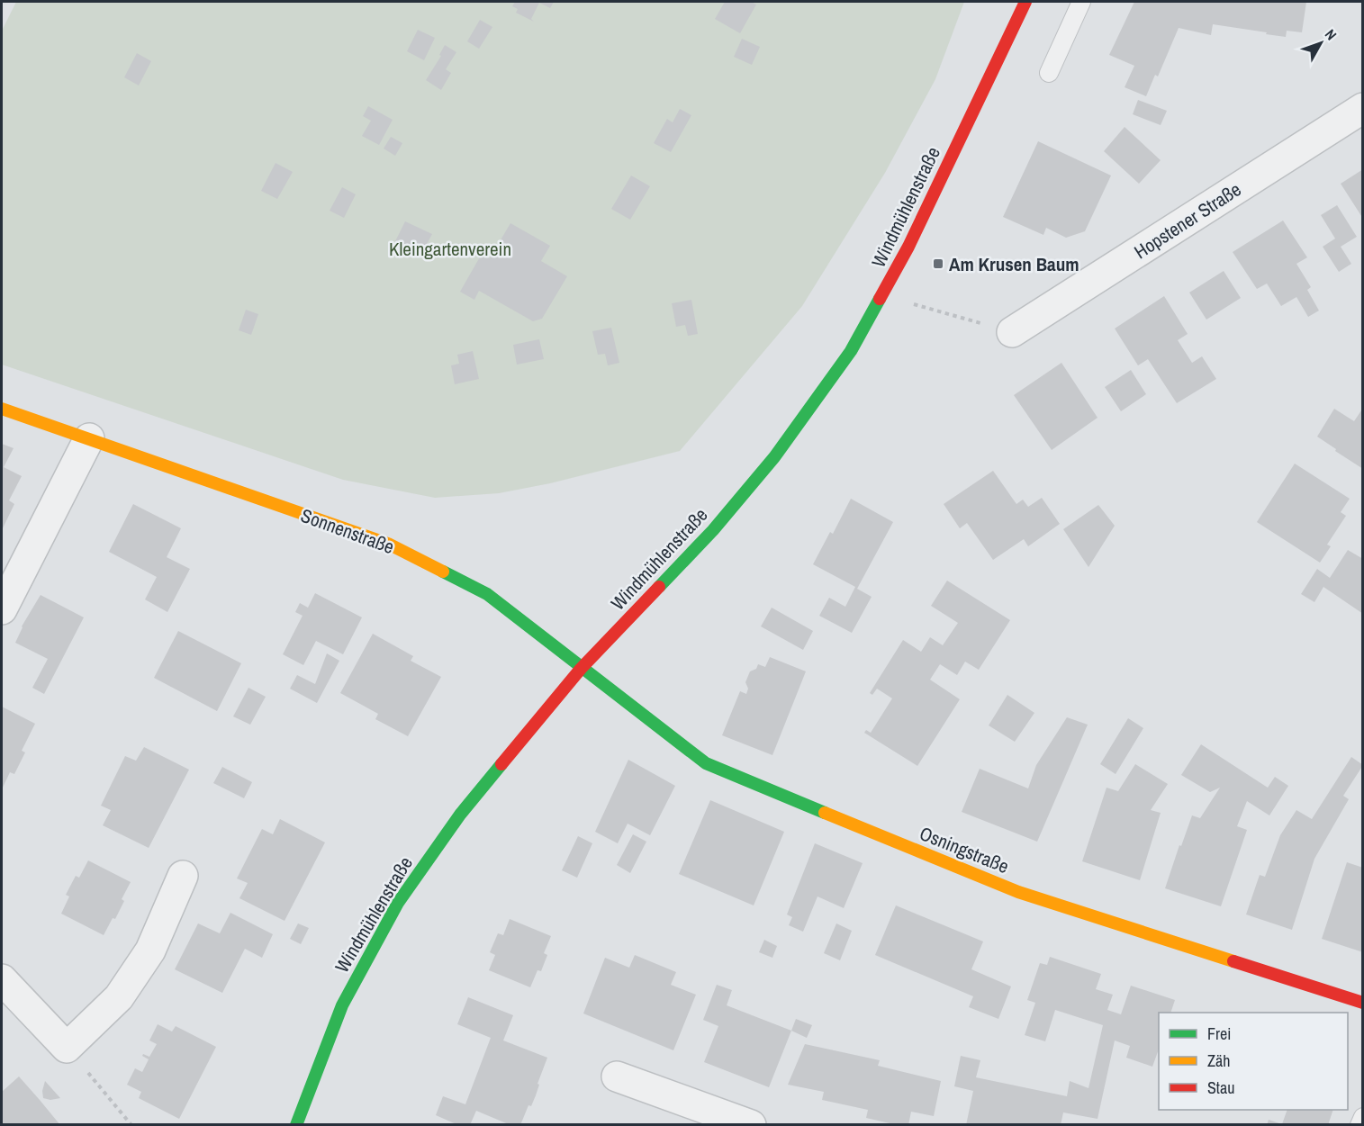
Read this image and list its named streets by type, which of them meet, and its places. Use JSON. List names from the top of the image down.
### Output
{
  "streets": {
    "street": [
      "Windmühlenstraße",
      "Hopstener Straße",
      "Sonnenstraße",
      "Osningstraße"
    ]
  },
  "crossings": [
    ["Windmühlenstraße", "Sonnenstraße"],
    ["Windmühlenstraße", "Osningstraße"],
    ["Sonnenstraße", "Osningstraße"]
  ],
  "parks": ["Kleingartenverein"],
  "places": {
    "transit": ["Am Krusen Baum"]
  },
  "legend": ["Frei", "Zäh", "Stau"],
  "north": "top right"
}
